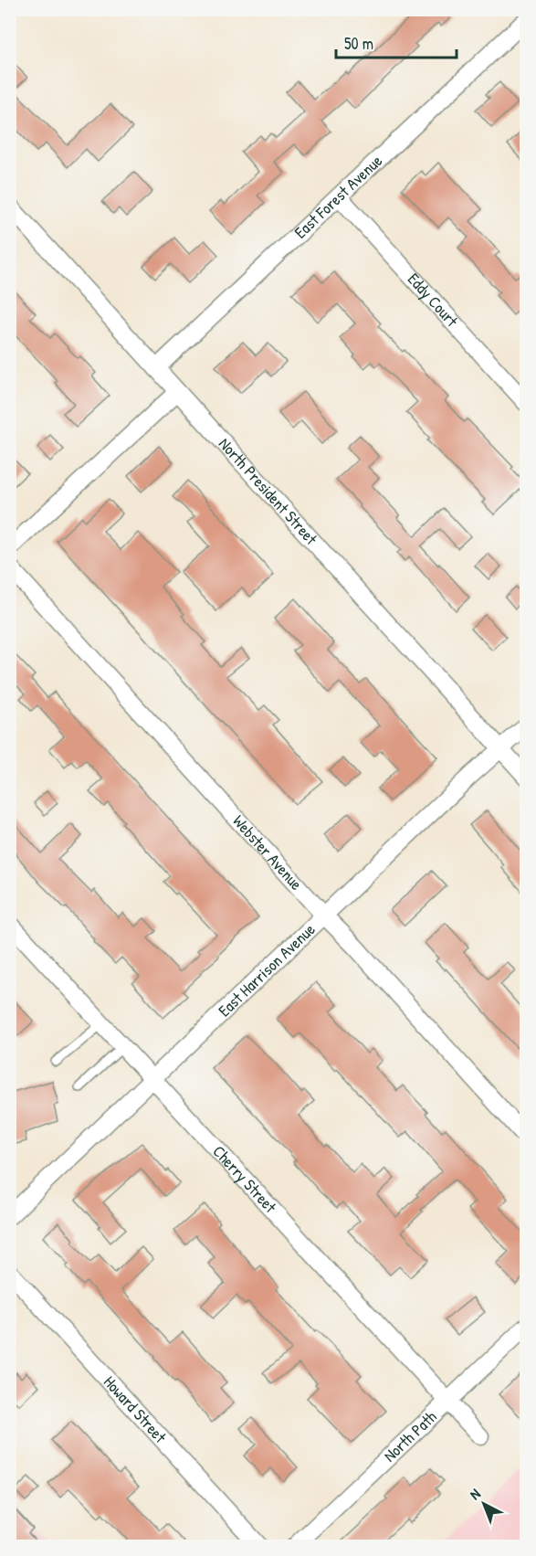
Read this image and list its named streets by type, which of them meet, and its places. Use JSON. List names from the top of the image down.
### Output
{
  "streets": {
    "street": [
      "East Forest Avenue",
      "Eddy Court",
      "North President Street",
      "Webster Avenue",
      "East Harrison Avenue",
      "Cherry Street",
      "Howard Street",
      "North Path"
    ]
  },
  "crossings": [
    ["East Forest Avenue", "Eddy Court"],
    ["East Forest Avenue", "North President Street"],
    ["North President Street", "East Harrison Avenue"],
    ["Webster Avenue", "East Harrison Avenue"],
    ["East Harrison Avenue", "Cherry Street"],
    ["Cherry Street", "North Path"]
  ],
  "scale_bar": "50 m",
  "north": "top left"
}
